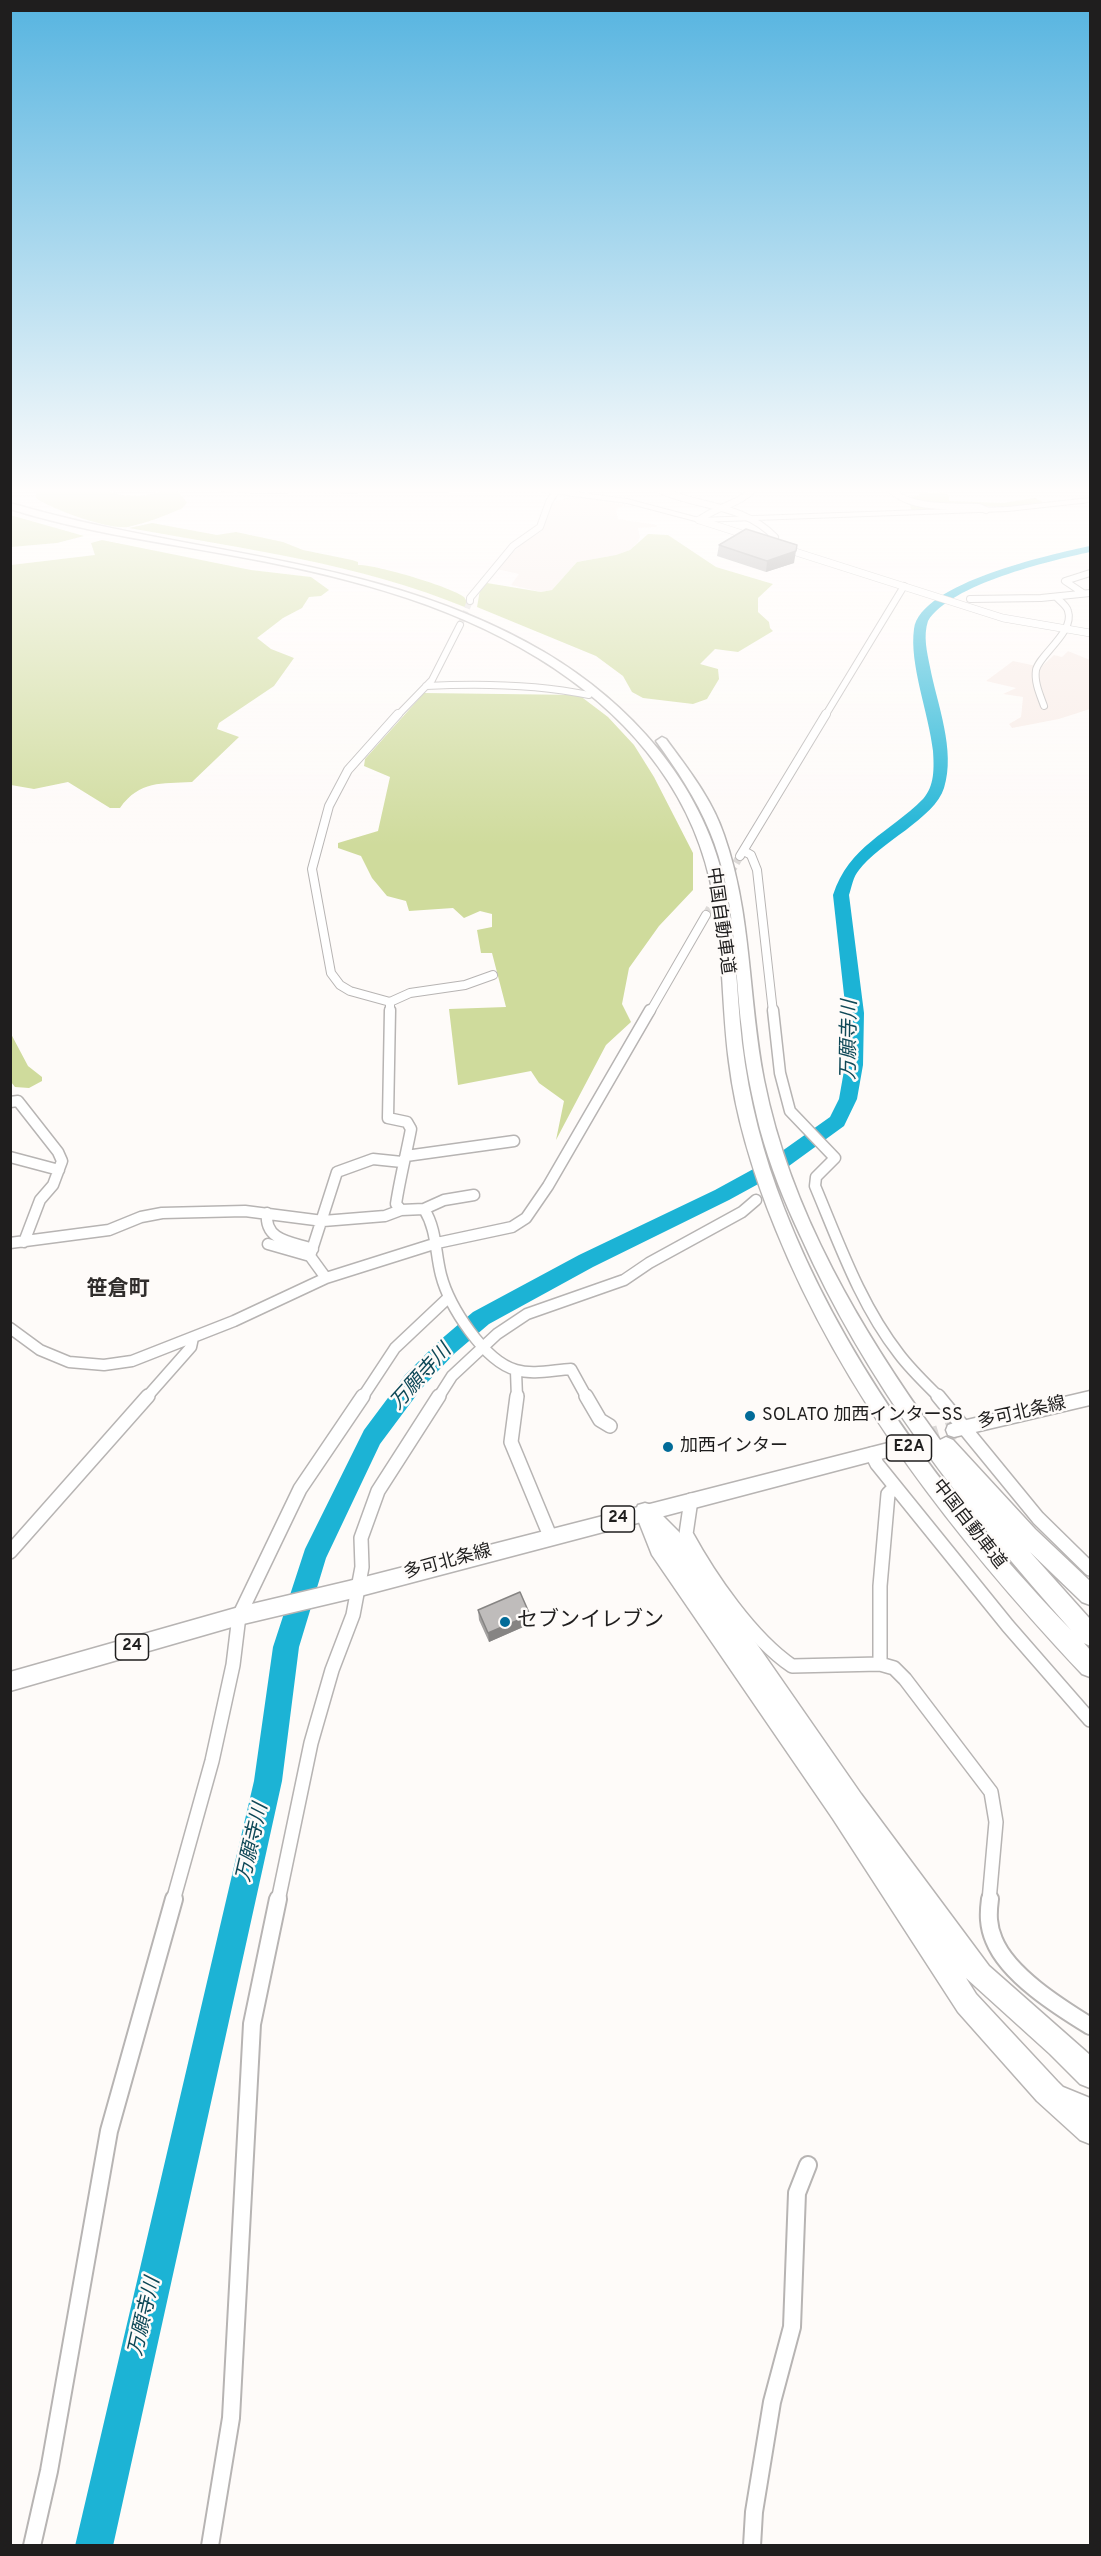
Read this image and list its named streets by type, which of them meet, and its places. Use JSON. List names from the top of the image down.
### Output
{
  "streets": {
    "highway": ["中国自動車道", "E2A"],
    "main road": ["多可北条線", "24"]
  },
  "districts": ["笹倉町"],
  "water": ["万願寺川"],
  "places": ["SOLATO 加西インターSS", "加西インター", "セブンイレブン"]
}
